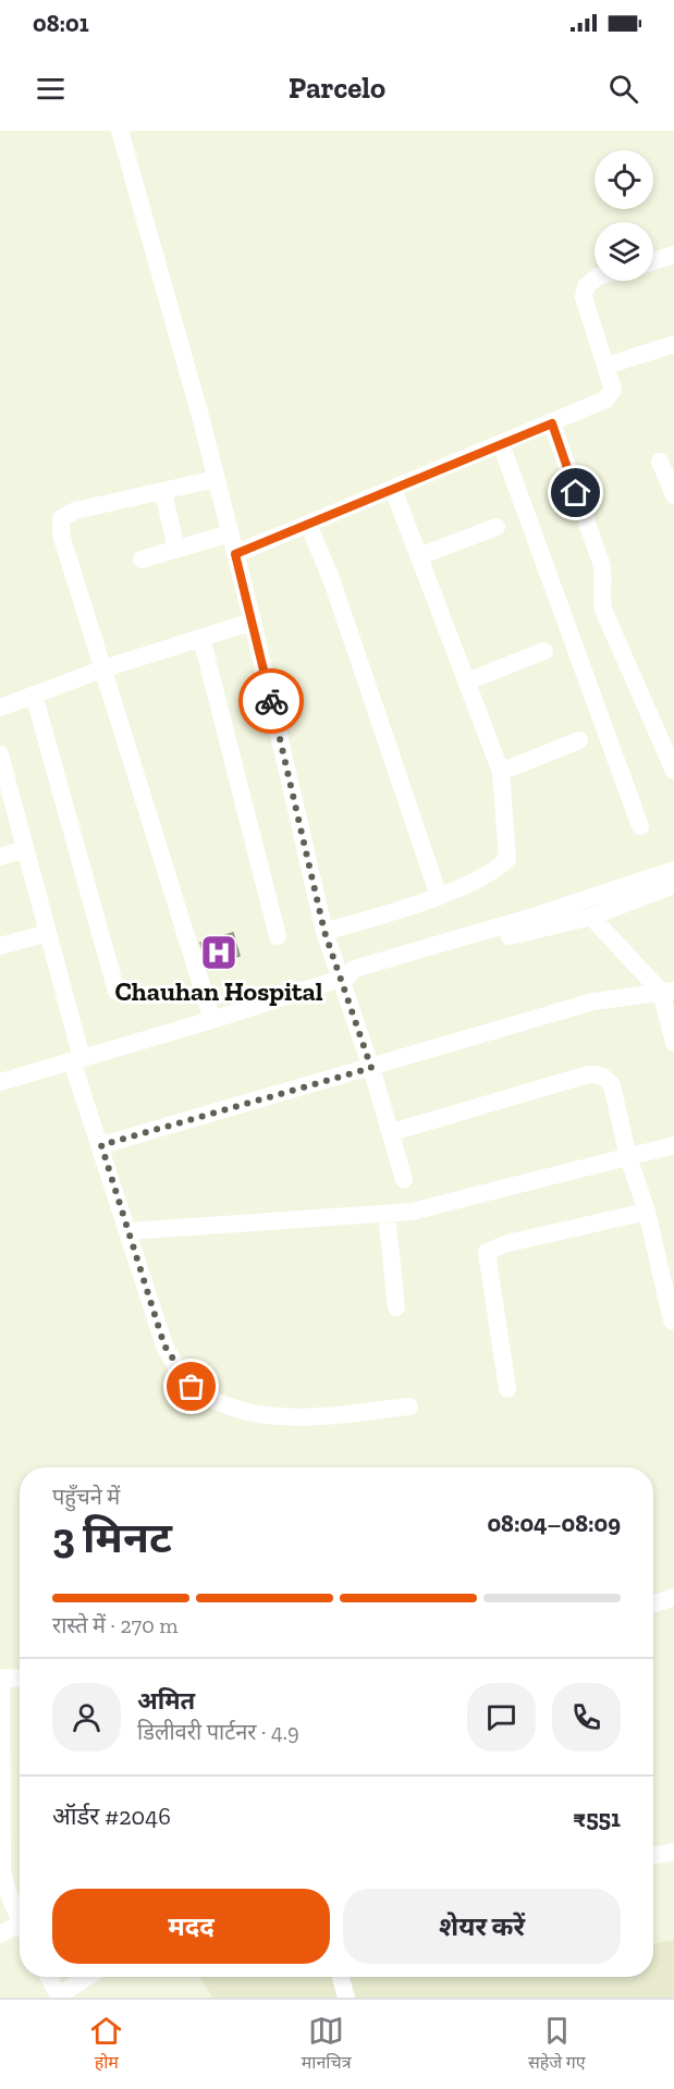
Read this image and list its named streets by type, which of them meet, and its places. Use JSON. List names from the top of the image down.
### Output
{
  "places": {
    "hospital": ["Chauhan Hospital"]
  },
  "page": {
    "status": "08:01",
    "header": "Parcelo",
    "heading": ["3 मिनट", "पहुँचने में", "08:04–08:09"],
    "panel": [
      "अमित",
      "डिलीवरी पार्टनर · 4.9",
      "ऑर्डर #2046",
      "₹551"
    ],
    "bar": "रास्ते में · 270 m",
    "buttons": ["मदद", "शेयर करें"],
    "tabs": ["होम", "मानचित्र", "सहेजे गए"]
  }
}
